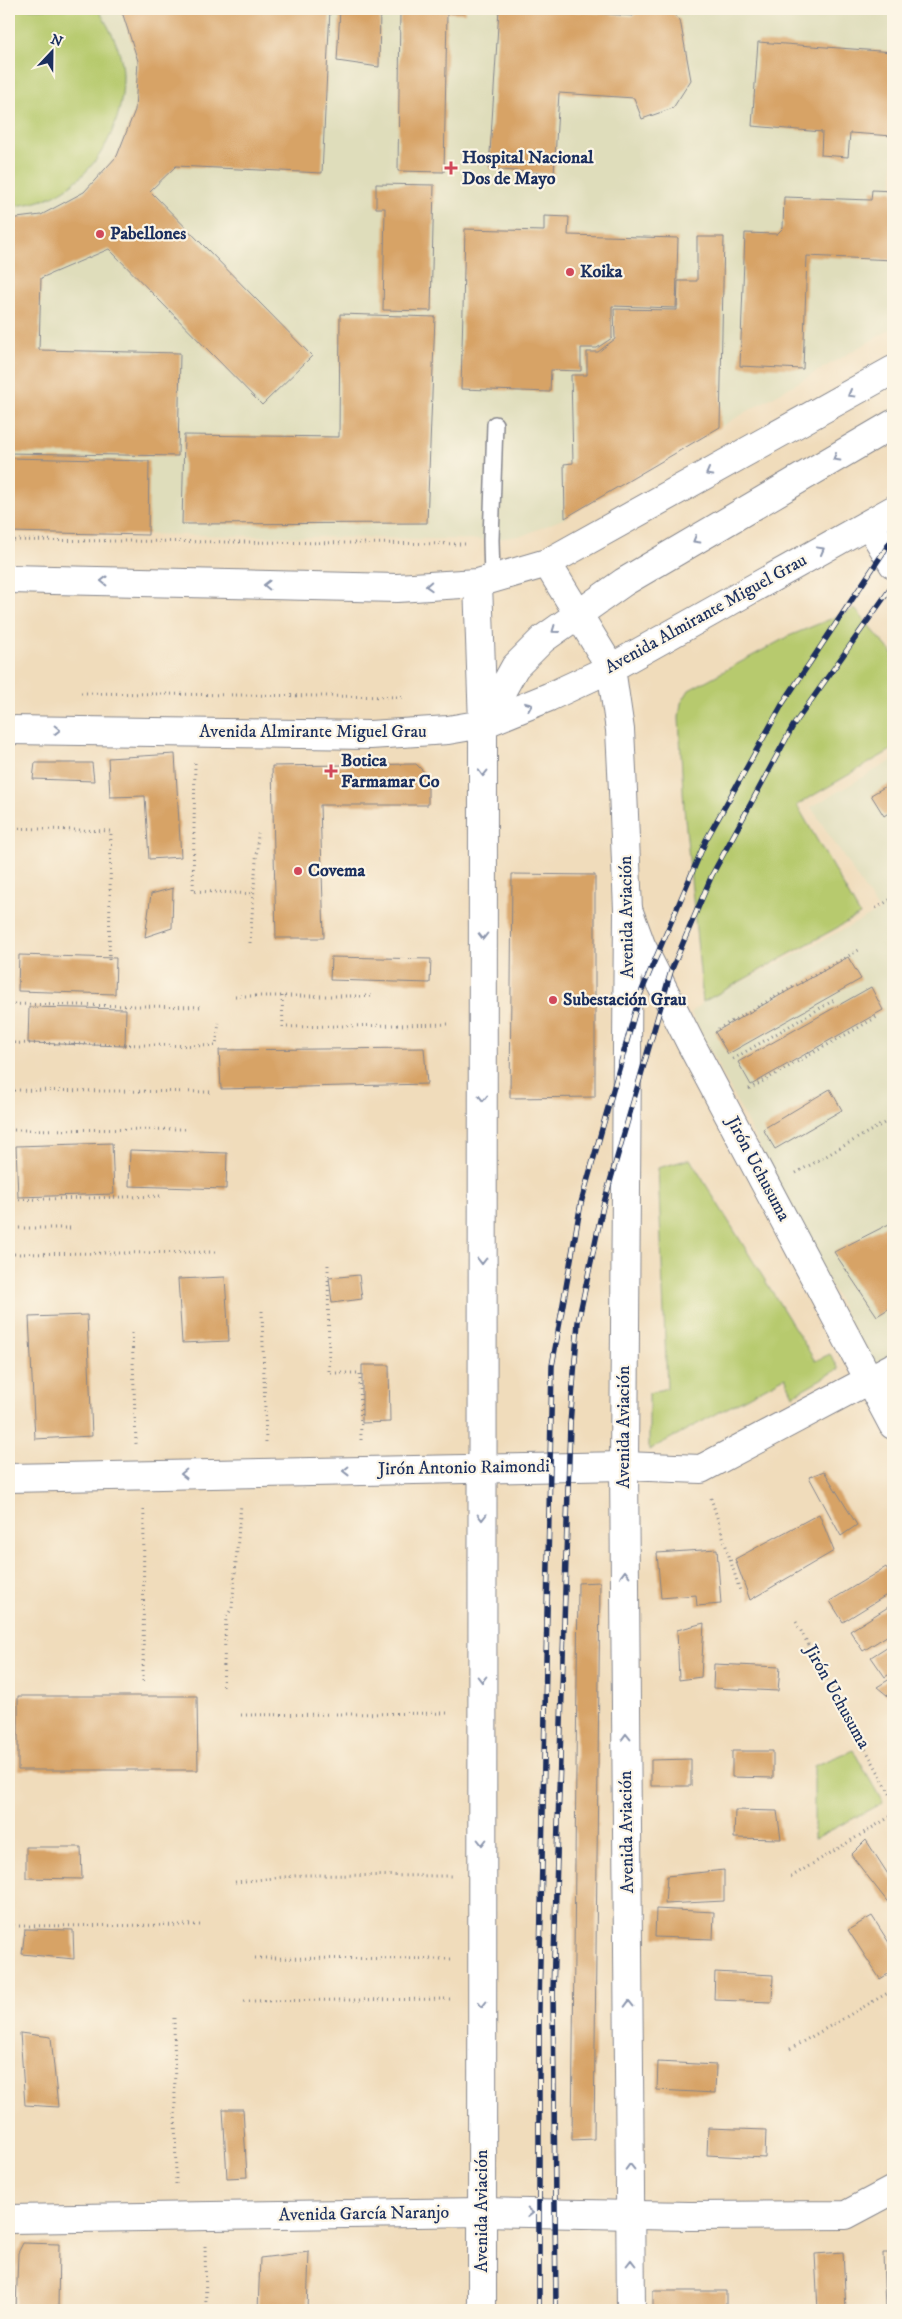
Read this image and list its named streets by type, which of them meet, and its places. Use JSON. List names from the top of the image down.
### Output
{
  "streets": {
    "main road": [
      "Avenida Almirante Miguel Grau",
      "Avenida Aviación",
      "Jirón Uchusuma",
      "Jirón Antonio Raimondi",
      "Avenida García Naranjo"
    ]
  },
  "crossings": [
    ["Avenida Almirante Miguel Grau", "Avenida Aviación"],
    ["Avenida Aviación", "Jirón Uchusuma"],
    ["Avenida Aviación", "Jirón Antonio Raimondi"],
    ["Avenida Aviación", "Avenida García Naranjo"],
    ["Jirón Uchusuma", "Jirón Antonio Raimondi"]
  ],
  "places": {
    "health": ["Hospital Nacional Dos de Mayo", "Botica Farmamar Co"],
    "other": [
      "Pabellones",
      "Koika",
      "Covema",
      "Subestación Grau"
    ]
  },
  "north": "top"
}
